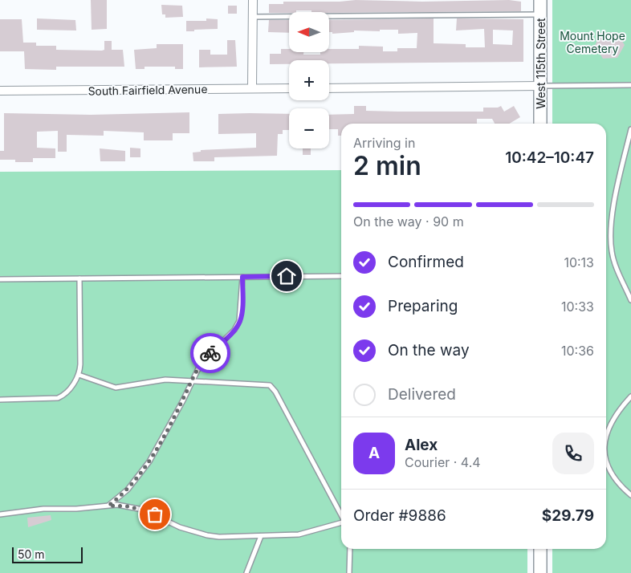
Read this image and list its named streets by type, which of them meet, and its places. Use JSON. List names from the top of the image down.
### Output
{
  "streets": {
    "street": ["West 115th Street", "South Fairfield Avenue"]
  },
  "parks": ["Mount Hope Cemetery"],
  "scale_bar": "50 m",
  "north": "left",
  "page": {
    "map_buttons": ["+", "−"],
    "heading": ["2 min", "Arriving in", "10:42–10:47"],
    "panel": [
      "Alex",
      "Courier · 4.4",
      "Order #9886",
      "$29.79"
    ],
    "bar": "On the way · 90 m",
    "list": [
      ["Confirmed", "10:13"],
      ["Preparing", "10:33"],
      ["On the way", "10:36"],
      "Delivered"
    ],
    "round": "A",
    "scale": "50 m"
  }
}
